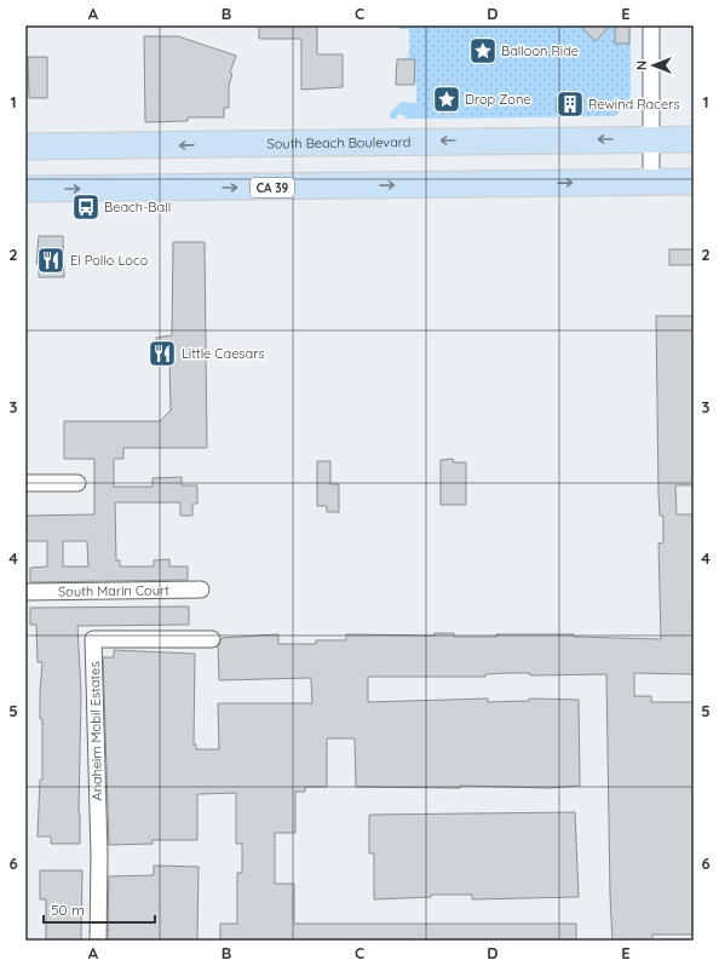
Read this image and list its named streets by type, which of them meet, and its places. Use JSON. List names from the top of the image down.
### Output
{
  "streets": {
    "main road": ["South Beach Boulevard", "CA 39"],
    "street": ["South Marin Court", "Anaheim Mobil Estates"]
  },
  "places": {
    "place": ["Balloon Ride", "Drop Zone"],
    "building": ["Rewind Racers"],
    "bus stop": ["Beach-Ball"],
    "restaurant": ["El Pollo Loco", "Little Caesars"]
  },
  "scale_bar": "50 m",
  "north": "left",
  "grid": {
    "columns": [
      "A",
      "B",
      "C",
      "D",
      "E"
    ],
    "rows": [
      "1",
      "2",
      "3",
      "4",
      "5",
      "6"
    ]
  }
}
